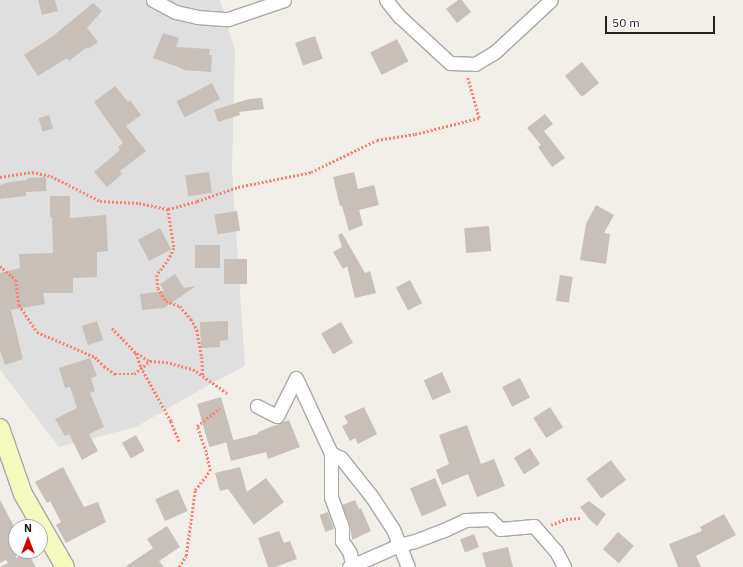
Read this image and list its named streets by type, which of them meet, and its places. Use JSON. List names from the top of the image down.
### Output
{
  "scale_bar": "50 m",
  "north": "top"
}
